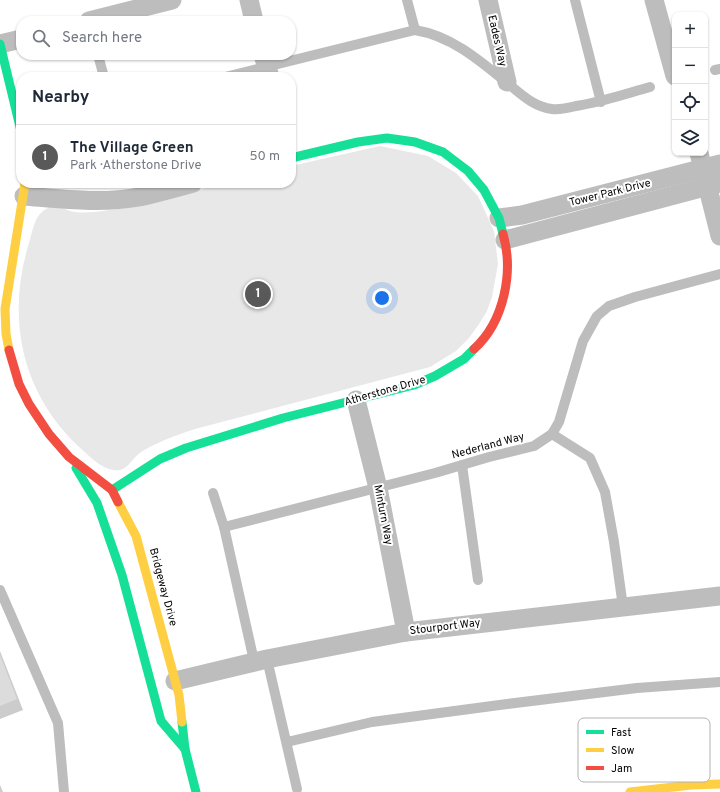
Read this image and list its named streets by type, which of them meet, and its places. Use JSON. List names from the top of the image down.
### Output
{
  "streets": {
    "street": [
      "Eades Way",
      "Tower Park Drive",
      "Atherstone Drive",
      "Minturn Way",
      "Bridgeway Drive",
      "Stourport Way"
    ],
    "lane": ["Nederland Way"]
  },
  "crossings": [
    ["Tower Park Drive", "Atherstone Drive"],
    ["Atherstone Drive", "Minturn Way"],
    ["Atherstone Drive", "Bridgeway Drive"],
    ["Nederland Way", "Minturn Way"],
    ["Minturn Way", "Stourport Way"],
    ["Bridgeway Drive", "Stourport Way"]
  ],
  "legend": ["Fast", "Slow", "Jam"],
  "page": {
    "map_buttons": ["+", "−"],
    "search": "Search here",
    "heading": "Nearby",
    "list": [
      {
        "mark": "1",
        "name": "The Village Green",
        "note": "Park · Atherstone Drive",
        "value": "50 m"
      }
    ],
    "pins": "1"
  }
}
